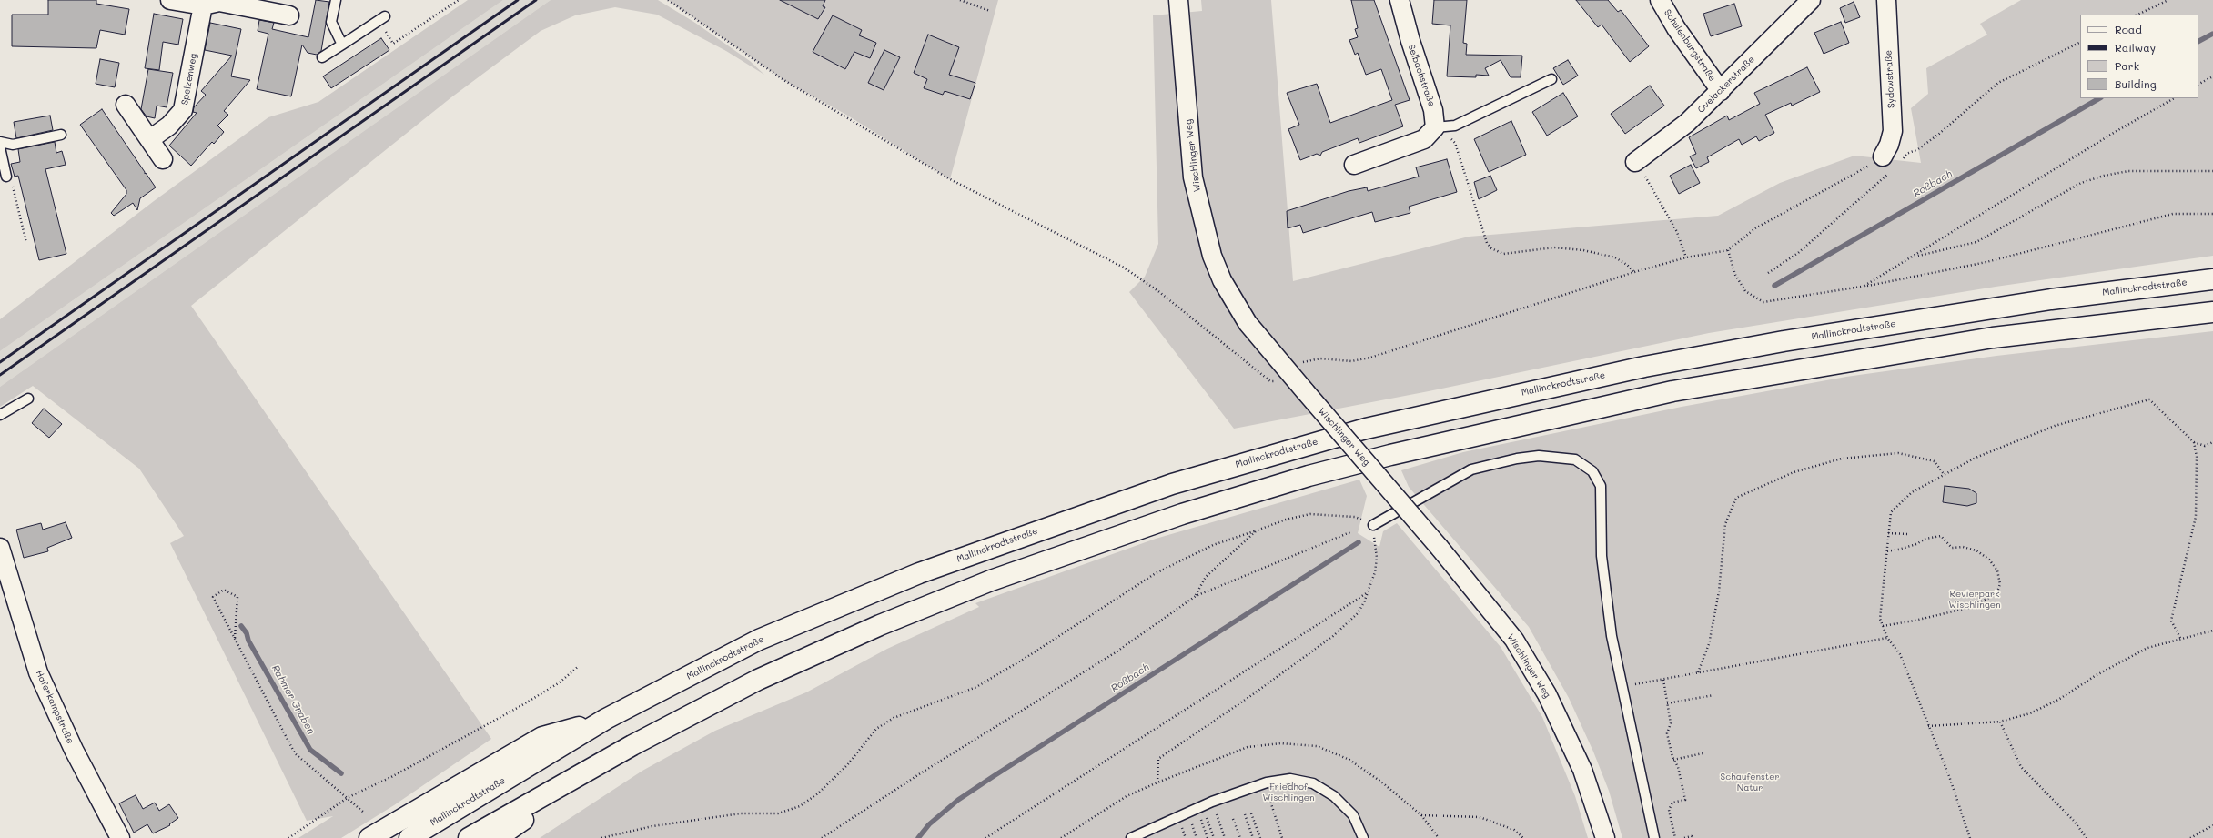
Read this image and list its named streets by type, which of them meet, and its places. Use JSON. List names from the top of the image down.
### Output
{
  "streets": {
    "highway": ["Mallinckrodtstraße"],
    "street": [
      "Schulenburgstraße",
      "Selbachstraße",
      "Spelzenweg",
      "Sydowstraße",
      "Ovelackerstraße",
      "Wischlinger Weg",
      "Haferkampstraße"
    ]
  },
  "crossings": [
    ["Schulenburgstraße", "Ovelackerstraße"]
  ],
  "water": ["Roßbach", "Rahmer Graben"],
  "parks": ["Revierpark Wischlingen", "Schaufenster Natur", "Friedhof Wischlingen"],
  "legend": [
    "Road",
    "Railway",
    "Park",
    "Building"
  ]
}
